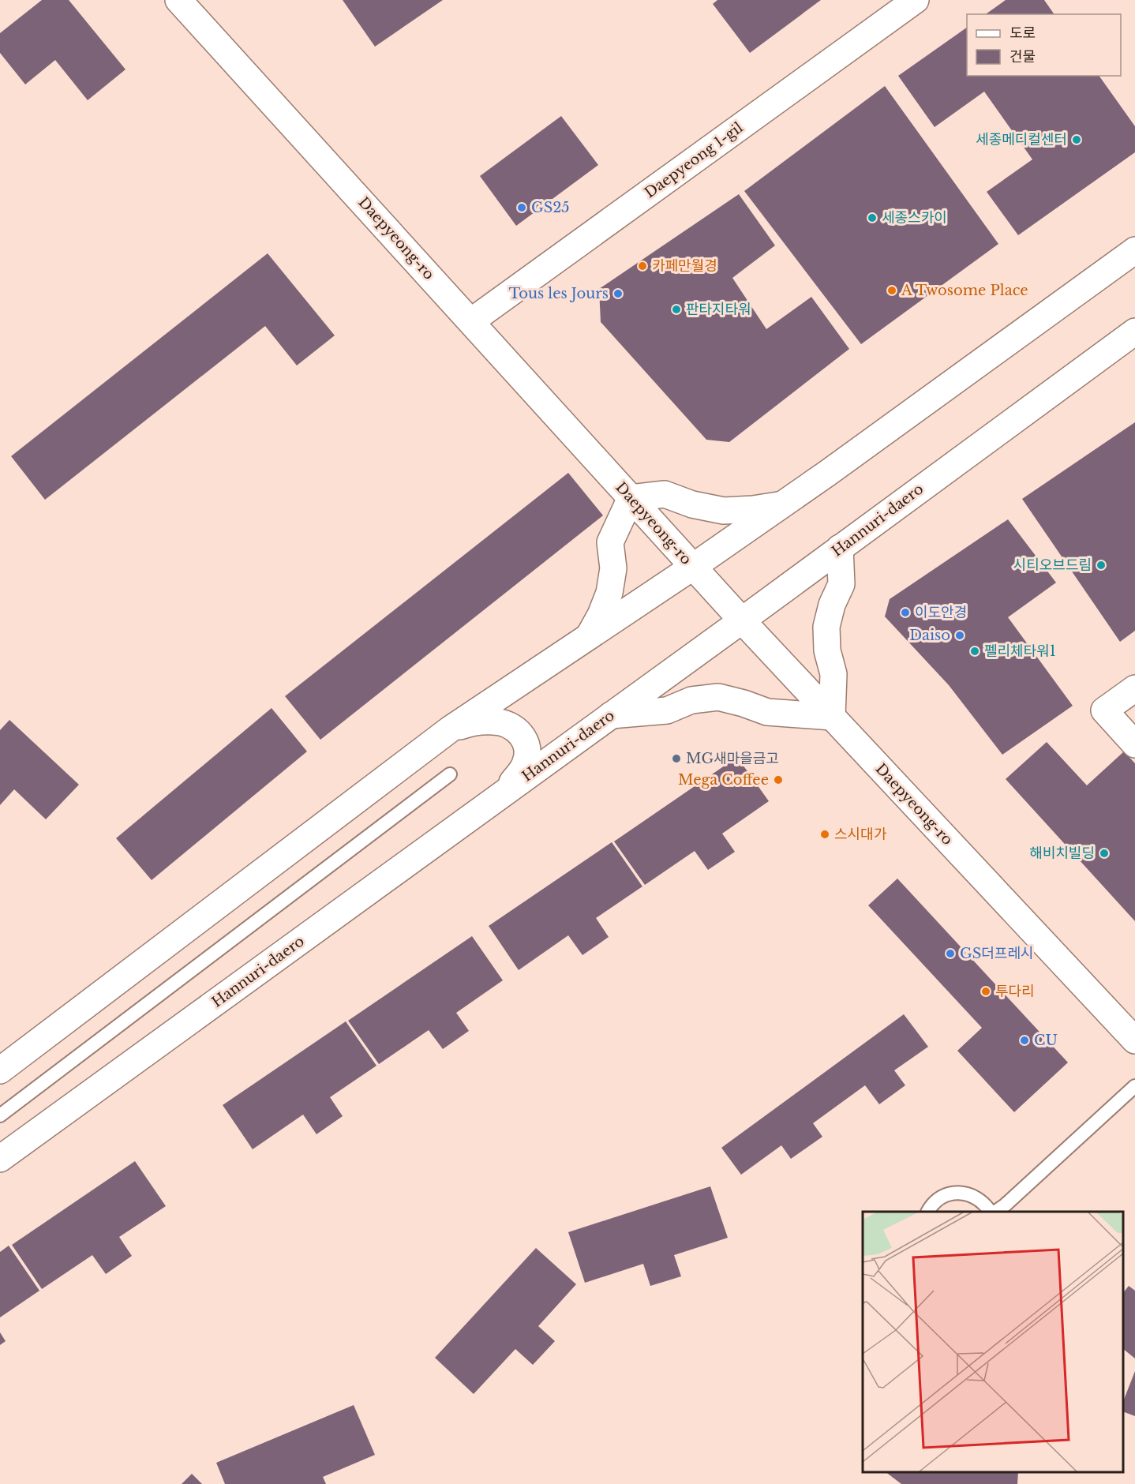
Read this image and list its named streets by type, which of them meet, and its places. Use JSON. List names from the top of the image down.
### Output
{
  "streets": {
    "street": ["Daepyeong 1-gil", "Daepyeong-ro", "Hannuri-daero"]
  },
  "crossings": [
    ["Daepyeong 1-gil", "Daepyeong-ro"],
    ["Daepyeong-ro", "Hannuri-daero"]
  ],
  "places": [
    "세종메디컬센터",
    "GS25",
    "세종스카이",
    "카페만월경",
    "A Twosome Place",
    "Tous les Jours",
    "판타지타워",
    "시티오브드림",
    "이도안경",
    "Daiso",
    "펠리체타워1",
    "MG새마을금고",
    "Mega Coffee",
    "스시대가",
    "해비치빌딩",
    "GS더프레시",
    "투다리",
    "CU"
  ],
  "legend": ["도로", "건물"]
}
